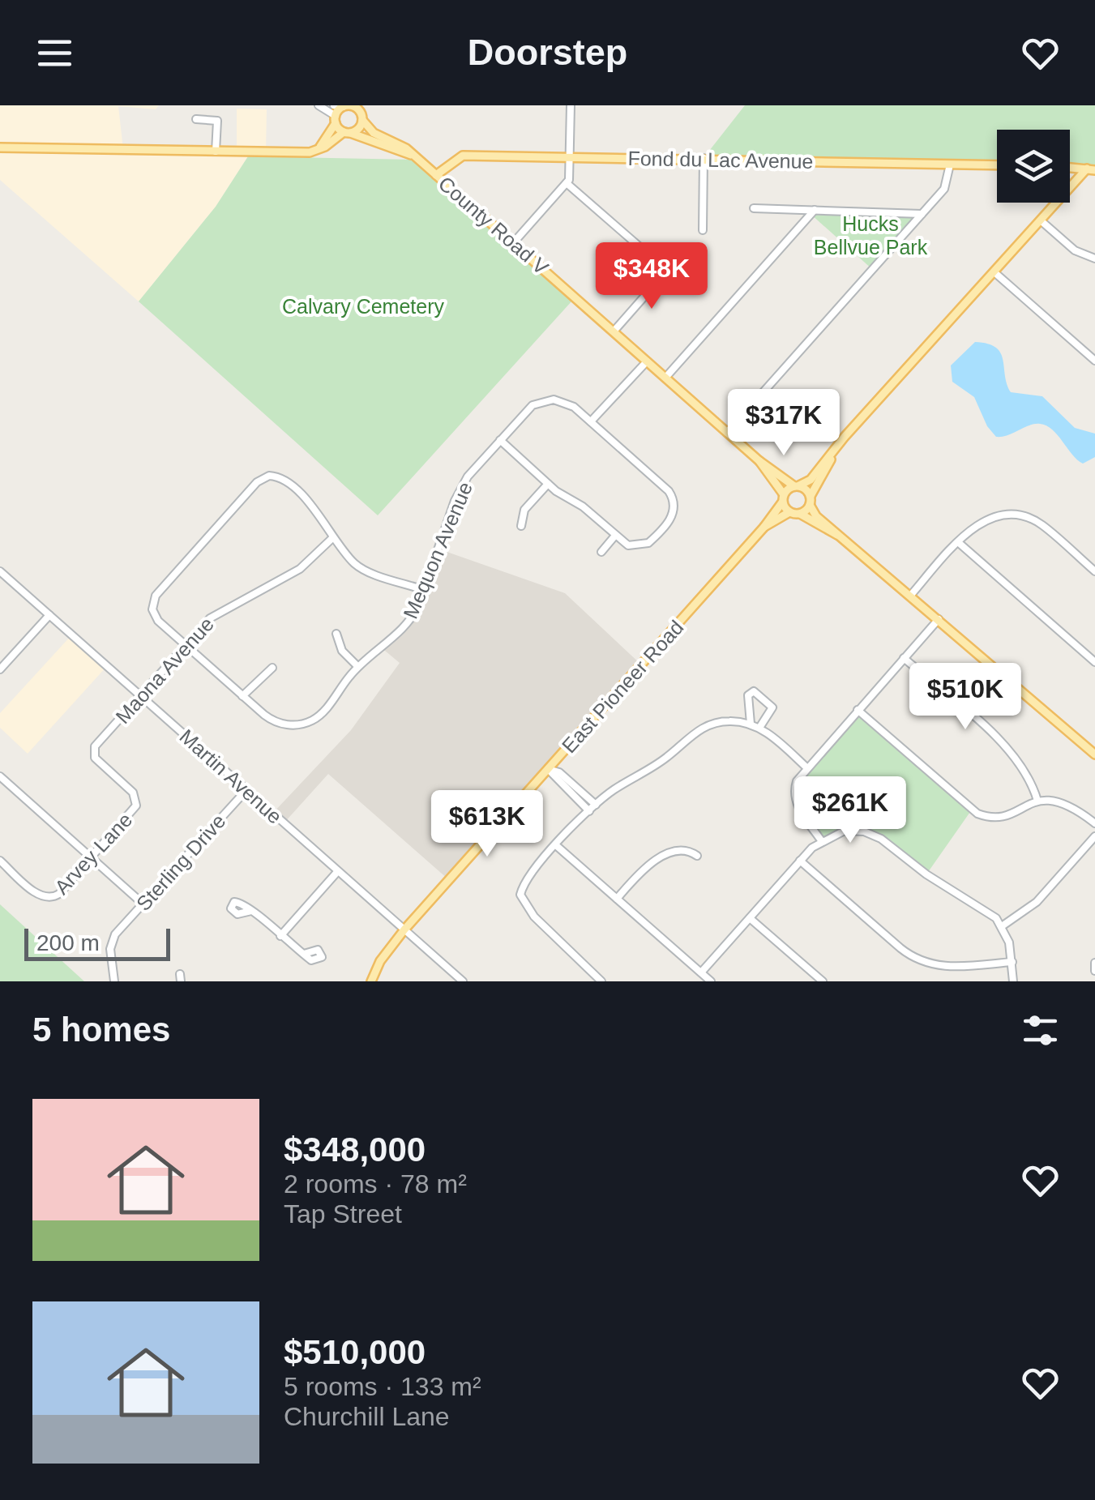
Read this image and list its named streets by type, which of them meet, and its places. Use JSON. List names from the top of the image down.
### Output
{
  "streets": {
    "main road": ["Fond du Lac Avenue", "County Road V", "East Pioneer Road"],
    "street": [
      "Mequon Avenue",
      "Maona Avenue",
      "Martin Avenue",
      "Arvey Lane",
      "Sterling Drive"
    ]
  },
  "crossings": [
    ["Fond du Lac Avenue", "County Road V"],
    ["Mequon Avenue", "Maona Avenue"],
    ["Maona Avenue", "Martin Avenue"],
    ["Maona Avenue", "Arvey Lane"],
    ["East Pioneer Road", "Martin Avenue"],
    ["Martin Avenue", "Sterling Drive"]
  ],
  "parks": ["Hucks Bellvue Park", "Calvary Cemetery"],
  "scale_bar": "200 m",
  "page": {
    "header": "Doorstep",
    "price": [
      "$348K",
      "$317K",
      "$510K",
      "$261K",
      "$613K"
    ],
    "scale": "200 m",
    "heading": "5 homes",
    "list": [
      {
        "name": "$348,000",
        "note": "2 rooms · 78 m² · Tap Street"
      },
      {
        "name": "$510,000",
        "note": "5 rooms · 133 m² · Churchill Lane"
      }
    ]
  }
}
